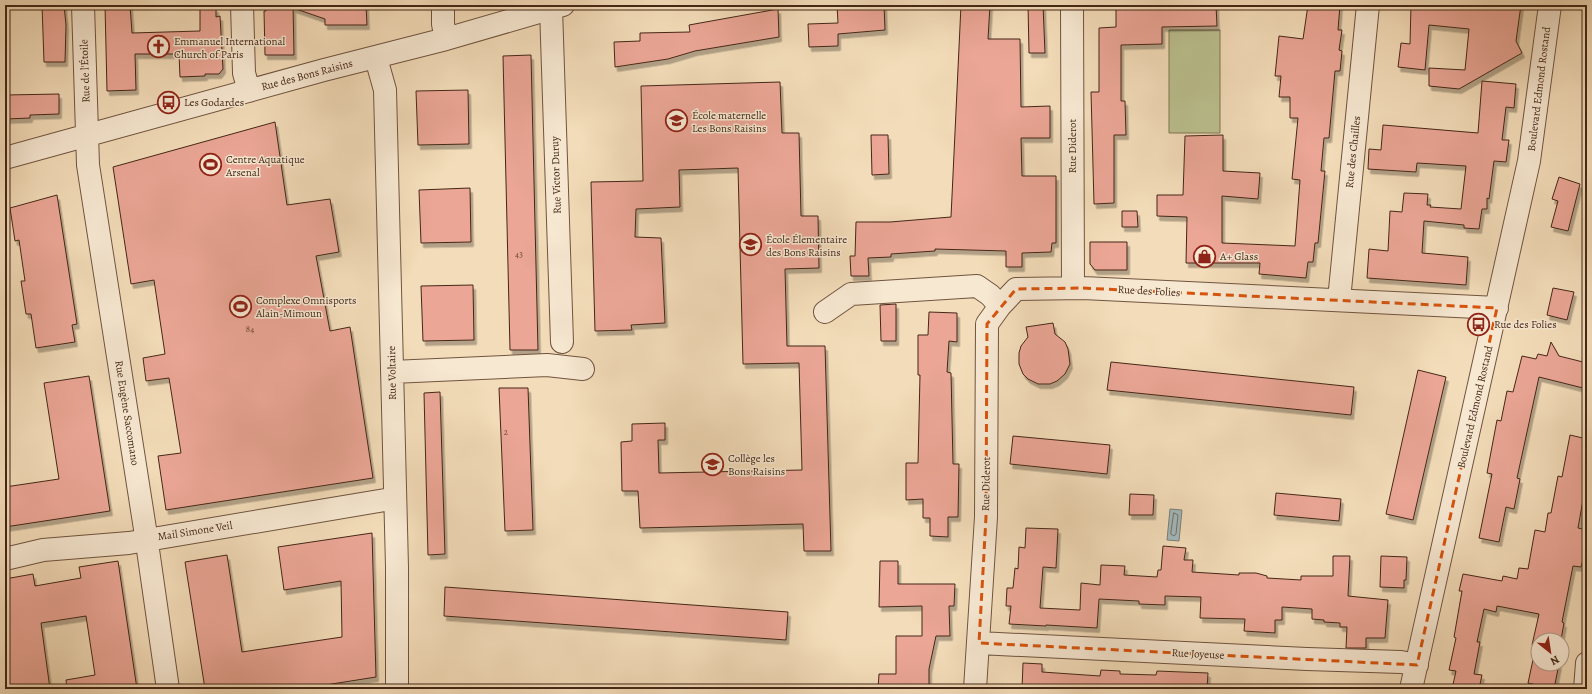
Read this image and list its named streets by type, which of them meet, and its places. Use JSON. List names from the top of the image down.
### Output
{
  "streets": {
    "street": [
      "Rue de l'Étoile",
      "Rue des Bons Raisins",
      "Boulevard Edmond Rostand",
      "Rue Diderot",
      "Rue des Chailles",
      "Rue Victor Duruy",
      "Rue des Folies",
      "Rue Voltaire",
      "Rue Eugène Saccomano",
      "Mail Simone Veil",
      "Rue Joyeuse"
    ]
  },
  "crossings": [
    ["Rue de l'Étoile", "Rue des Bons Raisins"],
    ["Rue de l'Étoile", "Rue Eugène Saccomano"],
    ["Rue des Bons Raisins", "Rue Victor Duruy"],
    ["Rue des Bons Raisins", "Rue Voltaire"],
    ["Rue des Bons Raisins", "Rue Eugène Saccomano"],
    ["Boulevard Edmond Rostand", "Rue des Folies"],
    ["Boulevard Edmond Rostand", "Rue Joyeuse"],
    ["Rue Diderot", "Rue des Folies"],
    ["Rue Diderot", "Rue Joyeuse"],
    ["Rue des Chailles", "Rue des Folies"],
    ["Rue Eugène Saccomano", "Mail Simone Veil"]
  ],
  "places": {
    "church": ["Emmanuel International Church of Paris"],
    "bus stop": ["Les Godardes", "Rue des Folies"],
    "school or university": ["École maternelle Les Bons Raisins", "École Élementaire des Bons Raisins", "Collège les Bons Raisins"],
    "sports": ["Centre Aquatique Arsenal", "Complexe Omnisports Alain-Mimoun"],
    "shop": ["A+ Glass"]
  },
  "house_numbers": ["43", "84", "2"],
  "north": "bottom right"
}
